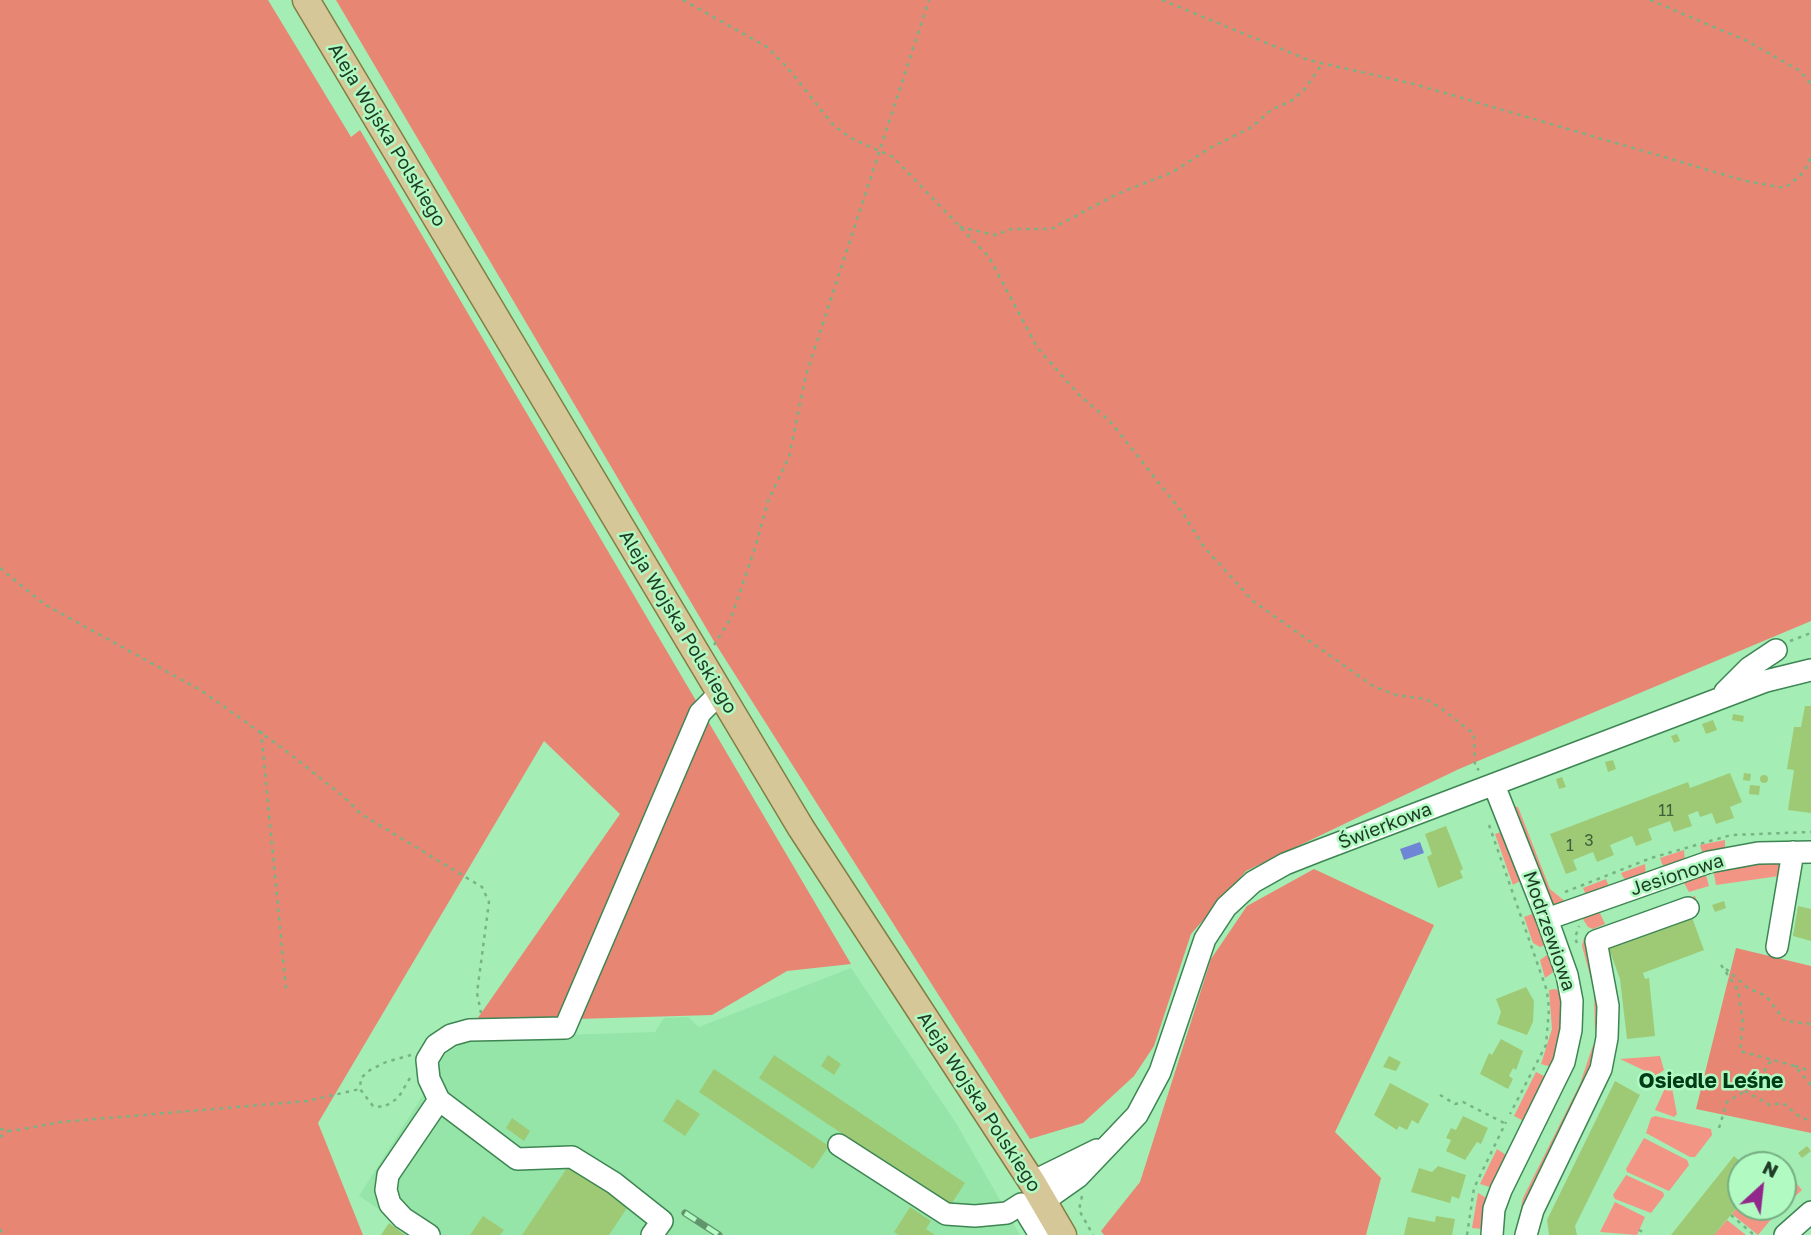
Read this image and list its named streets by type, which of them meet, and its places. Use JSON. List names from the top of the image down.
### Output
{
  "streets": {
    "main road": ["Aleja Wojska Polskiego"],
    "street": ["Świerkowa", "Jesionowa", "Modrzewiowa"]
  },
  "crossings": [
    ["Aleja Wojska Polskiego", "Świerkowa"],
    ["Świerkowa", "Modrzewiowa"],
    ["Jesionowa", "Modrzewiowa"]
  ],
  "districts": ["Osiedle Leśne"],
  "house_numbers": ["11", "3", "1"],
  "north": "top right"
}
